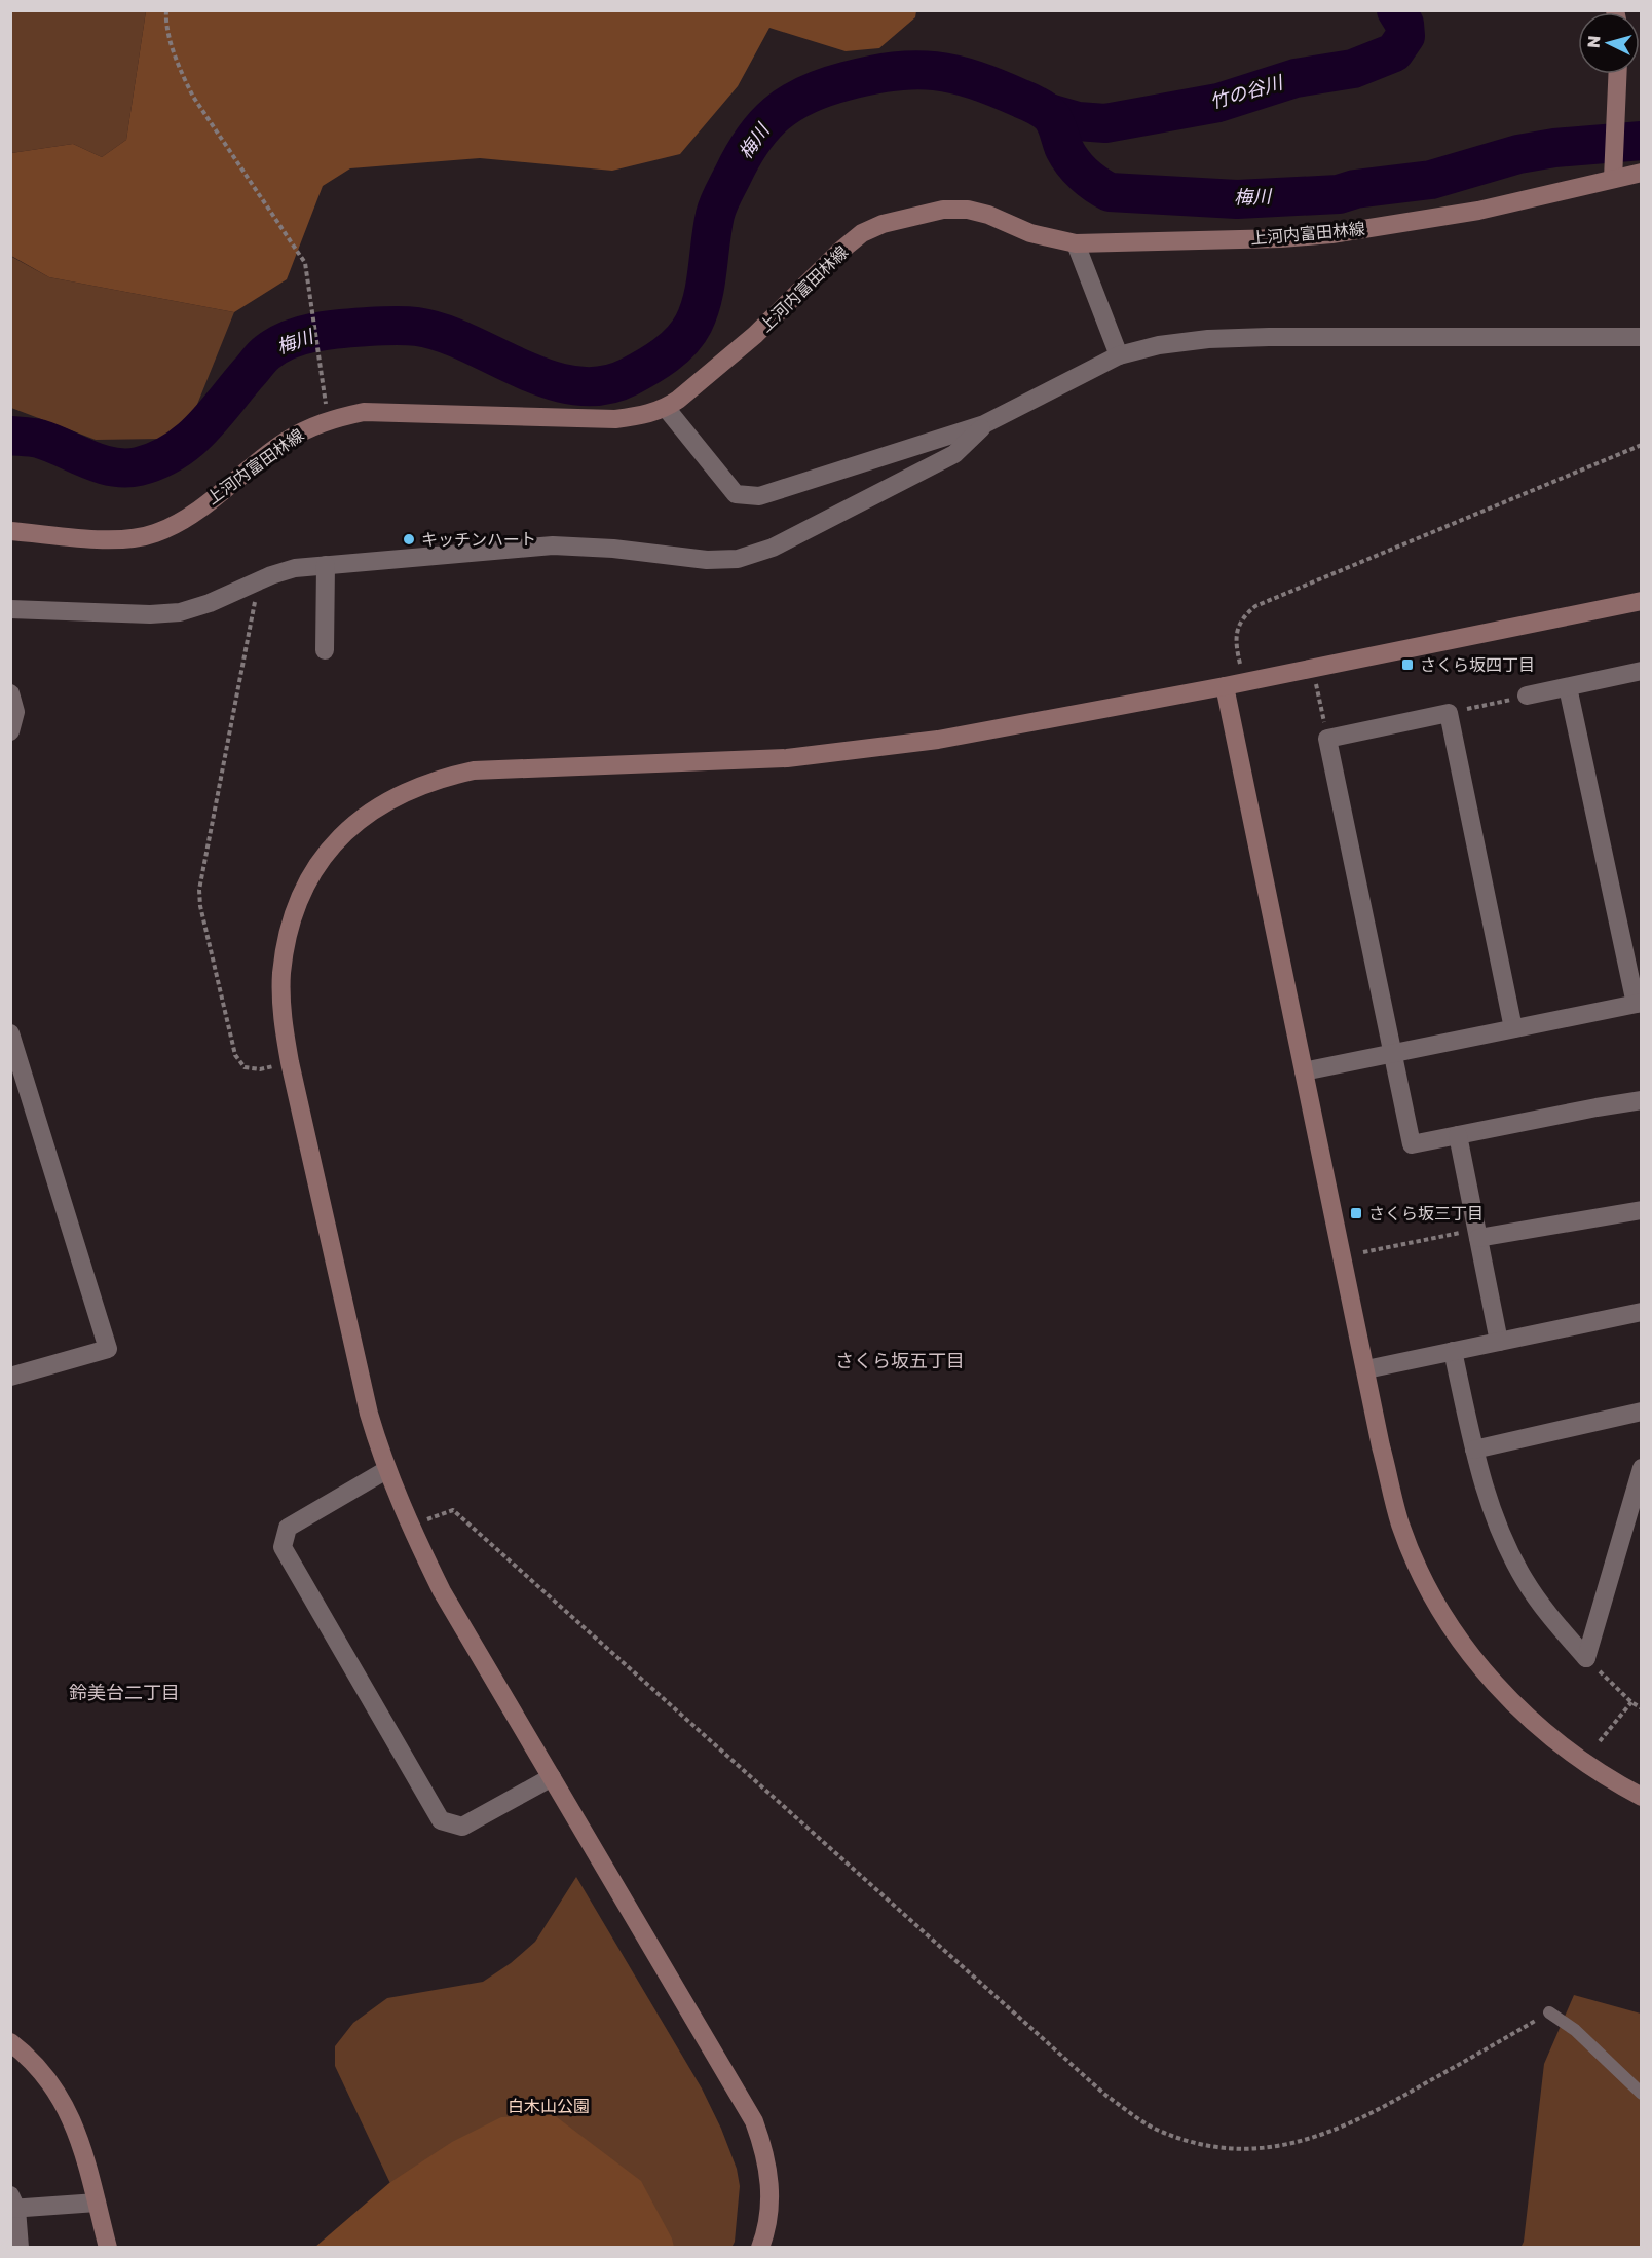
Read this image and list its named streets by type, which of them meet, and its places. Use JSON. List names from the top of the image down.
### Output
{
  "streets": {
    "street": ["上河内富田林線"]
  },
  "districts": ["さくら坂五丁目", "鈴美台二丁目"],
  "water": ["竹の谷川", "梅川"],
  "parks": ["白木山公園"],
  "places": {
    "other": ["キッチンハート"],
    "transit": ["さくら坂四丁目", "さくら坂三丁目"]
  },
  "north": "left"
}
